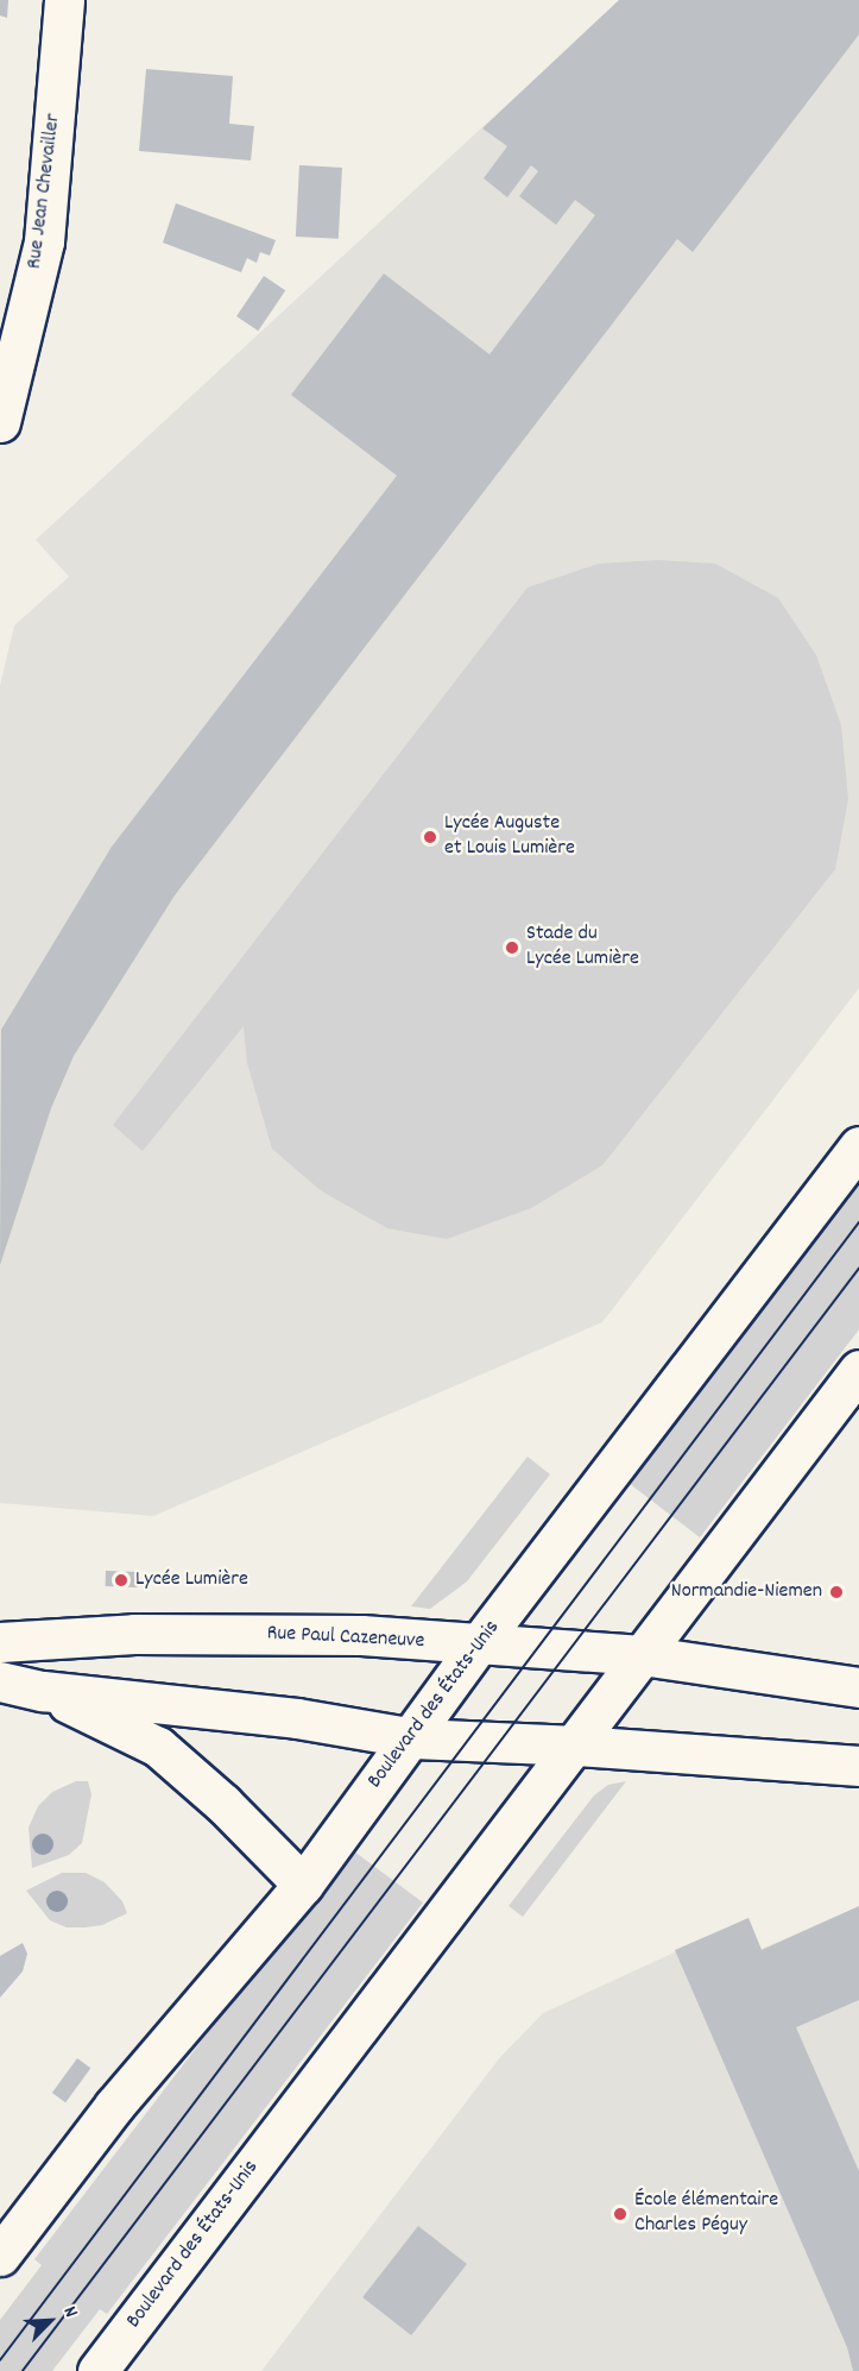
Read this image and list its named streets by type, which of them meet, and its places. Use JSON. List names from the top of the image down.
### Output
{
  "streets": {
    "main road": ["Rue Jean Chevailler", "Rue Paul Cazeneuve", "Boulevard des États-Unis"]
  },
  "crossings": [
    ["Rue Paul Cazeneuve", "Boulevard des États-Unis"]
  ],
  "places": [
    "Lycée Auguste et Louis Lumière",
    "Stade du Lycée Lumière",
    "Lycée Lumière",
    "Normandie-Niemen",
    "École élémentaire Charles Péguy"
  ],
  "north": "top right"
}
